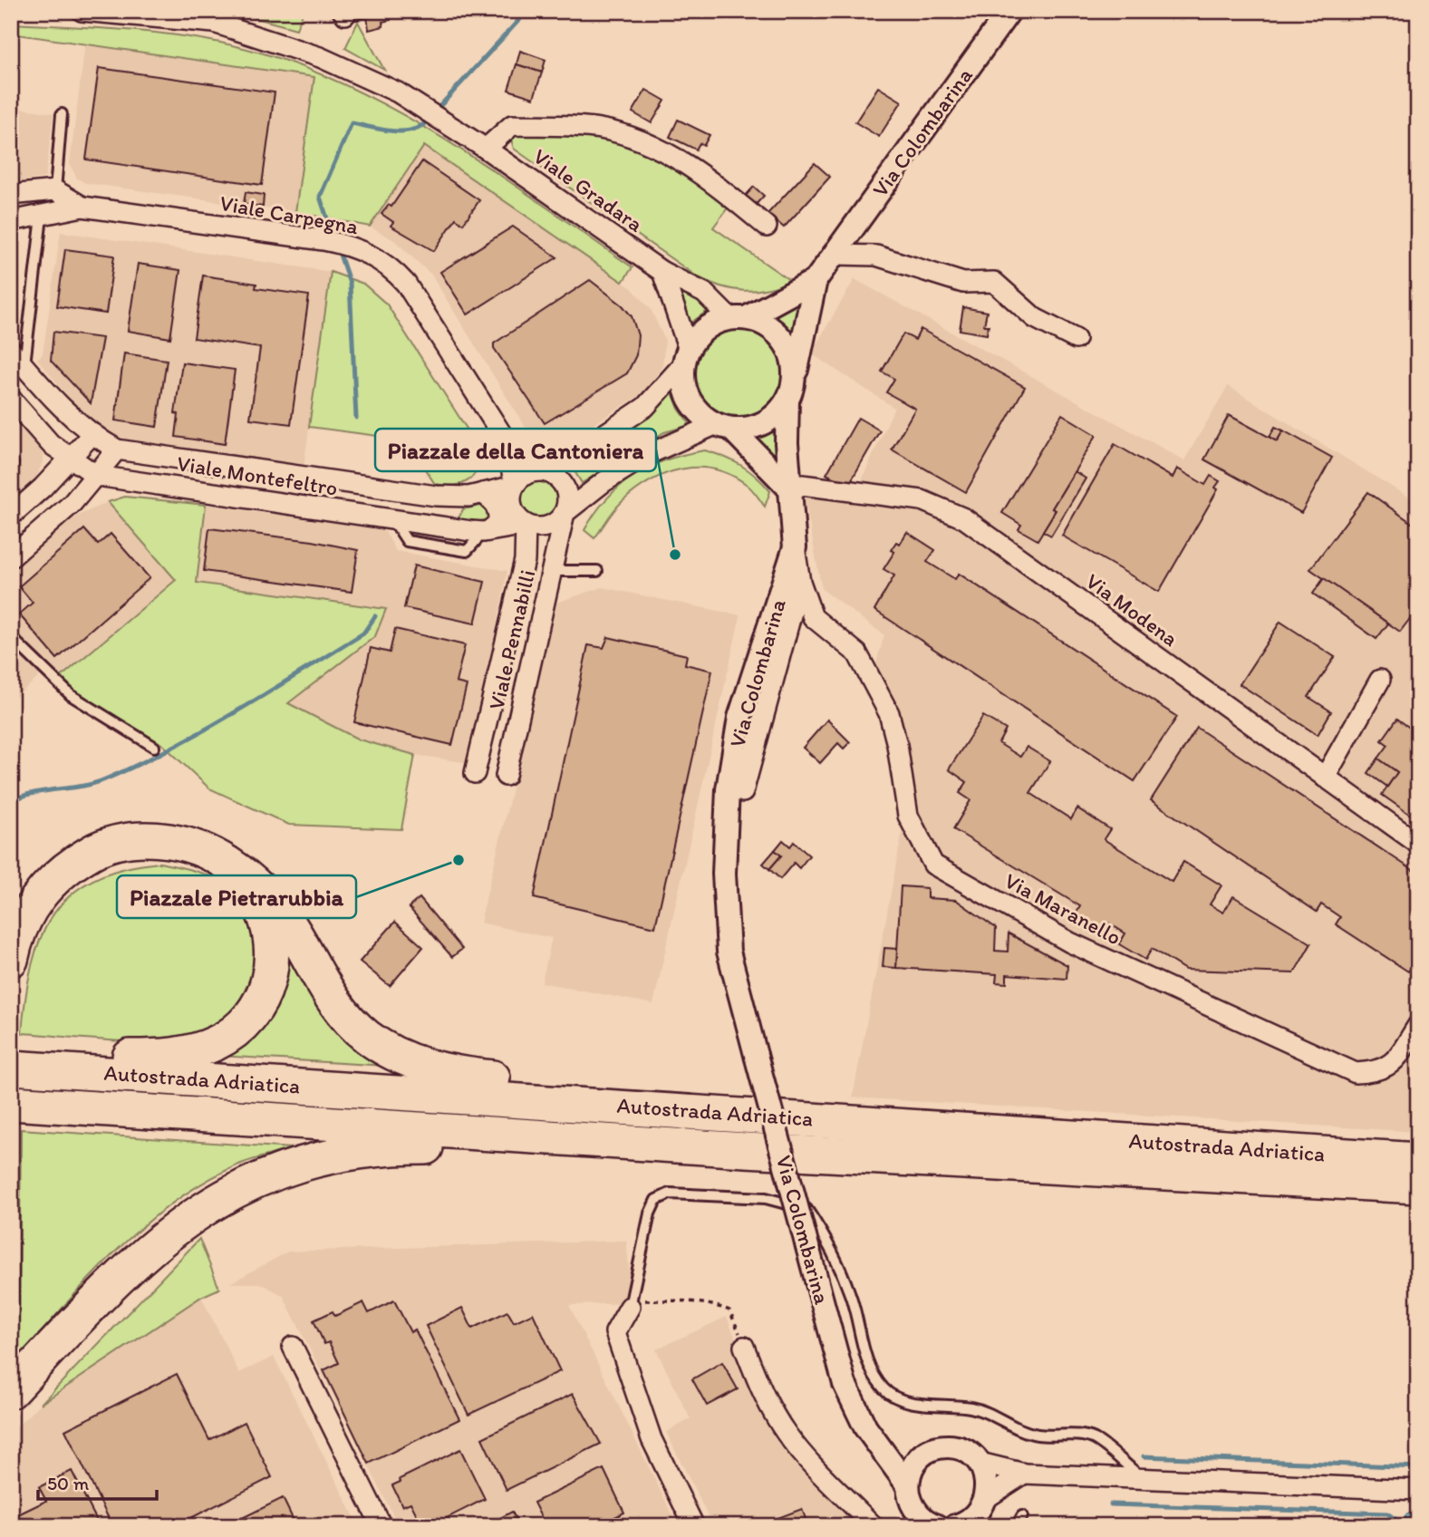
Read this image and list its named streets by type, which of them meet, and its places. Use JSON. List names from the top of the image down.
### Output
{
  "streets": {
    "highway": ["Autostrada Adriatica"],
    "street": [
      "Via Colombarina",
      "Viale Gradara",
      "Viale Carpegna",
      "Viale Montefeltro",
      "Via Modena",
      "Viale Pennabilli",
      "Via Maranello"
    ]
  },
  "crossings": [
    ["Via Colombarina", "Viale Gradara"],
    ["Via Colombarina", "Via Modena"],
    ["Via Colombarina", "Via Maranello"],
    ["Viale Carpegna", "Viale Montefeltro"],
    ["Viale Carpegna", "Viale Pennabilli"],
    ["Viale Montefeltro", "Viale Pennabilli"]
  ],
  "places": ["Piazzale della Cantoniera", "Piazzale Pietrarubbia"],
  "scale_bar": "50 m"
}
